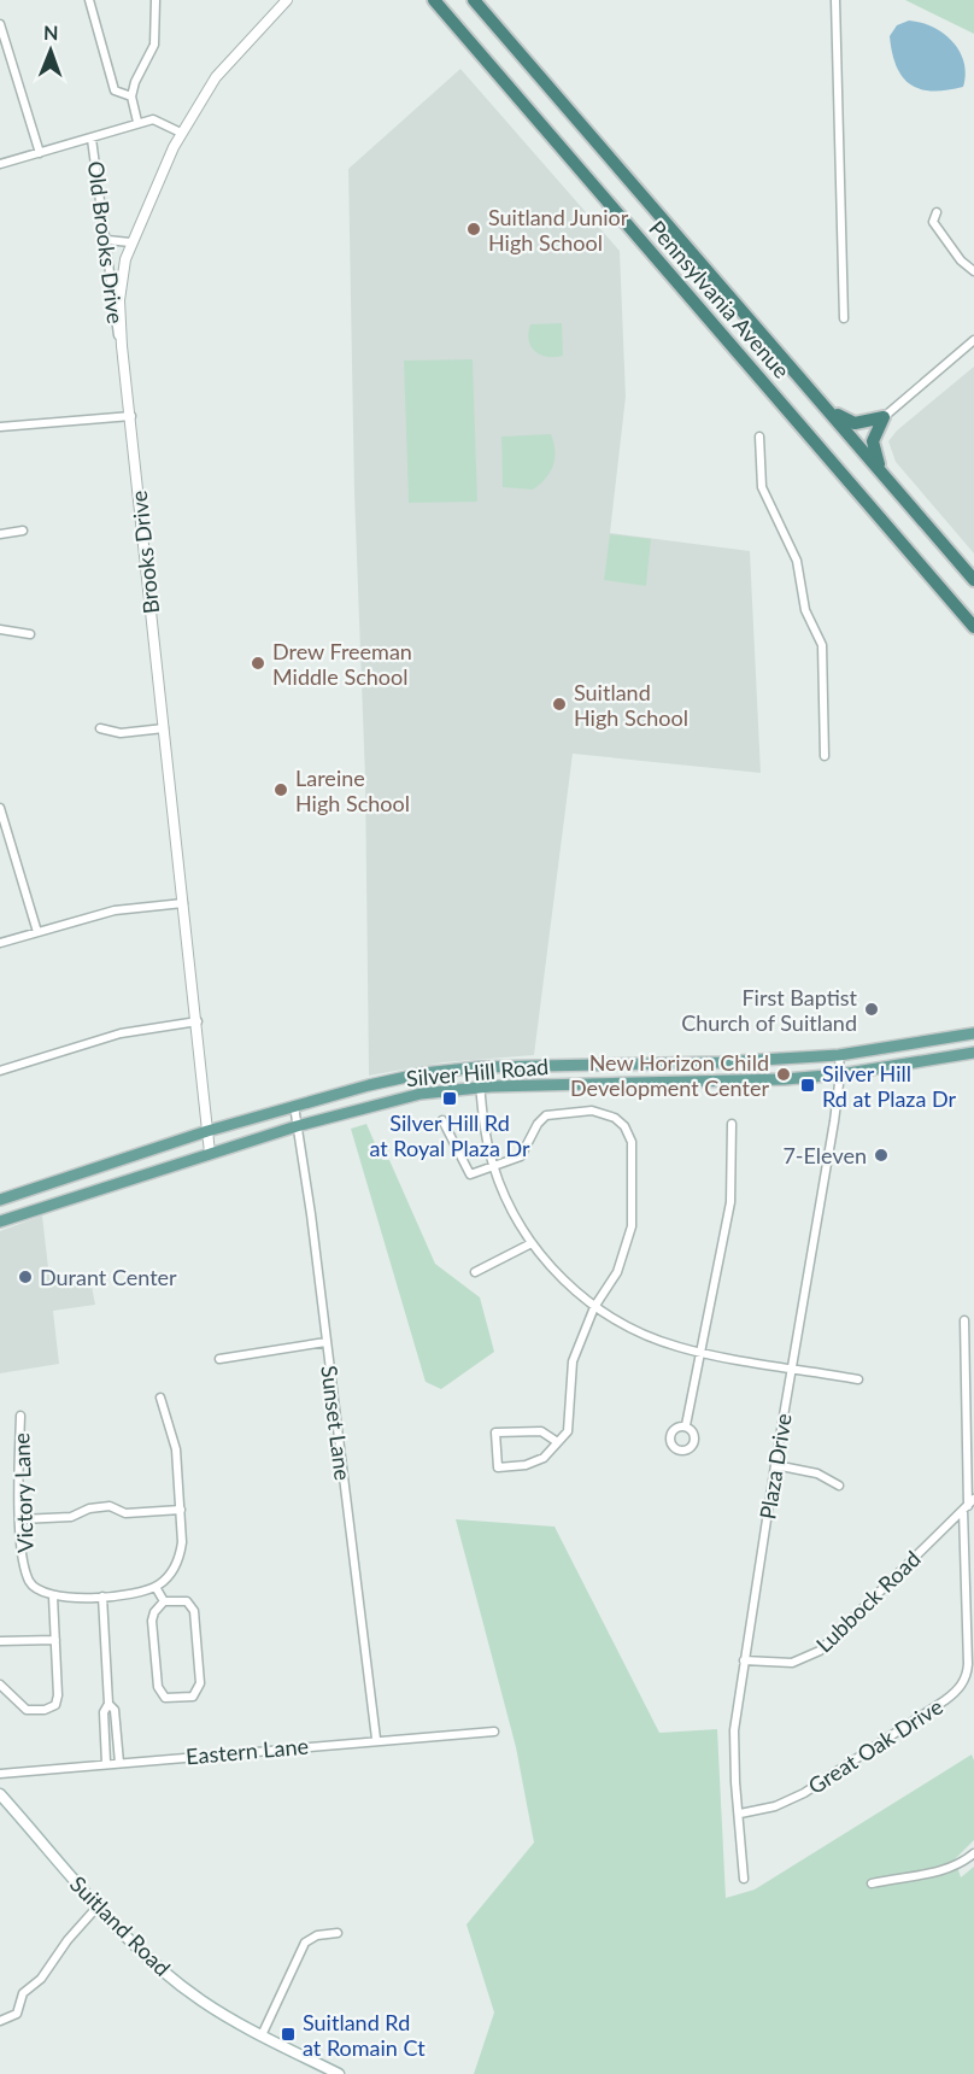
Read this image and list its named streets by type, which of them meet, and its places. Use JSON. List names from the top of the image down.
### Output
{
  "streets": {
    "highway": ["Pennsylvania Avenue"],
    "main road": ["Silver Hill Road", "Suitland Road"],
    "street": [
      "Old Brooks Drive",
      "Brooks Drive",
      "Sunset Lane",
      "Plaza Drive",
      "Victory Lane",
      "Lubbock Road",
      "Great Oak Drive",
      "Eastern Lane"
    ]
  },
  "crossings": [
    ["Old Brooks Drive", "Brooks Drive"],
    ["Brooks Drive", "Silver Hill Road"],
    ["Silver Hill Road", "Sunset Lane"],
    ["Silver Hill Road", "Plaza Drive"],
    ["Sunset Lane", "Eastern Lane"],
    ["Plaza Drive", "Lubbock Road"],
    ["Plaza Drive", "Great Oak Drive"],
    ["Lubbock Road", "Great Oak Drive"]
  ],
  "places": {
    "other": [
      "Suitland Junior High School",
      "Drew Freeman Middle School",
      "Suitland High School",
      "Lareine High School",
      "First Baptist Church of Suitland",
      "New Horizon Child Development Center",
      "7-Eleven",
      "Durant Center"
    ],
    "transit": ["Silver Hill Rd at Plaza Dr", "Silver Hill Rd at Royal Plaza Dr", "Suitland Rd at Romain Ct"]
  },
  "north": "top"
}
